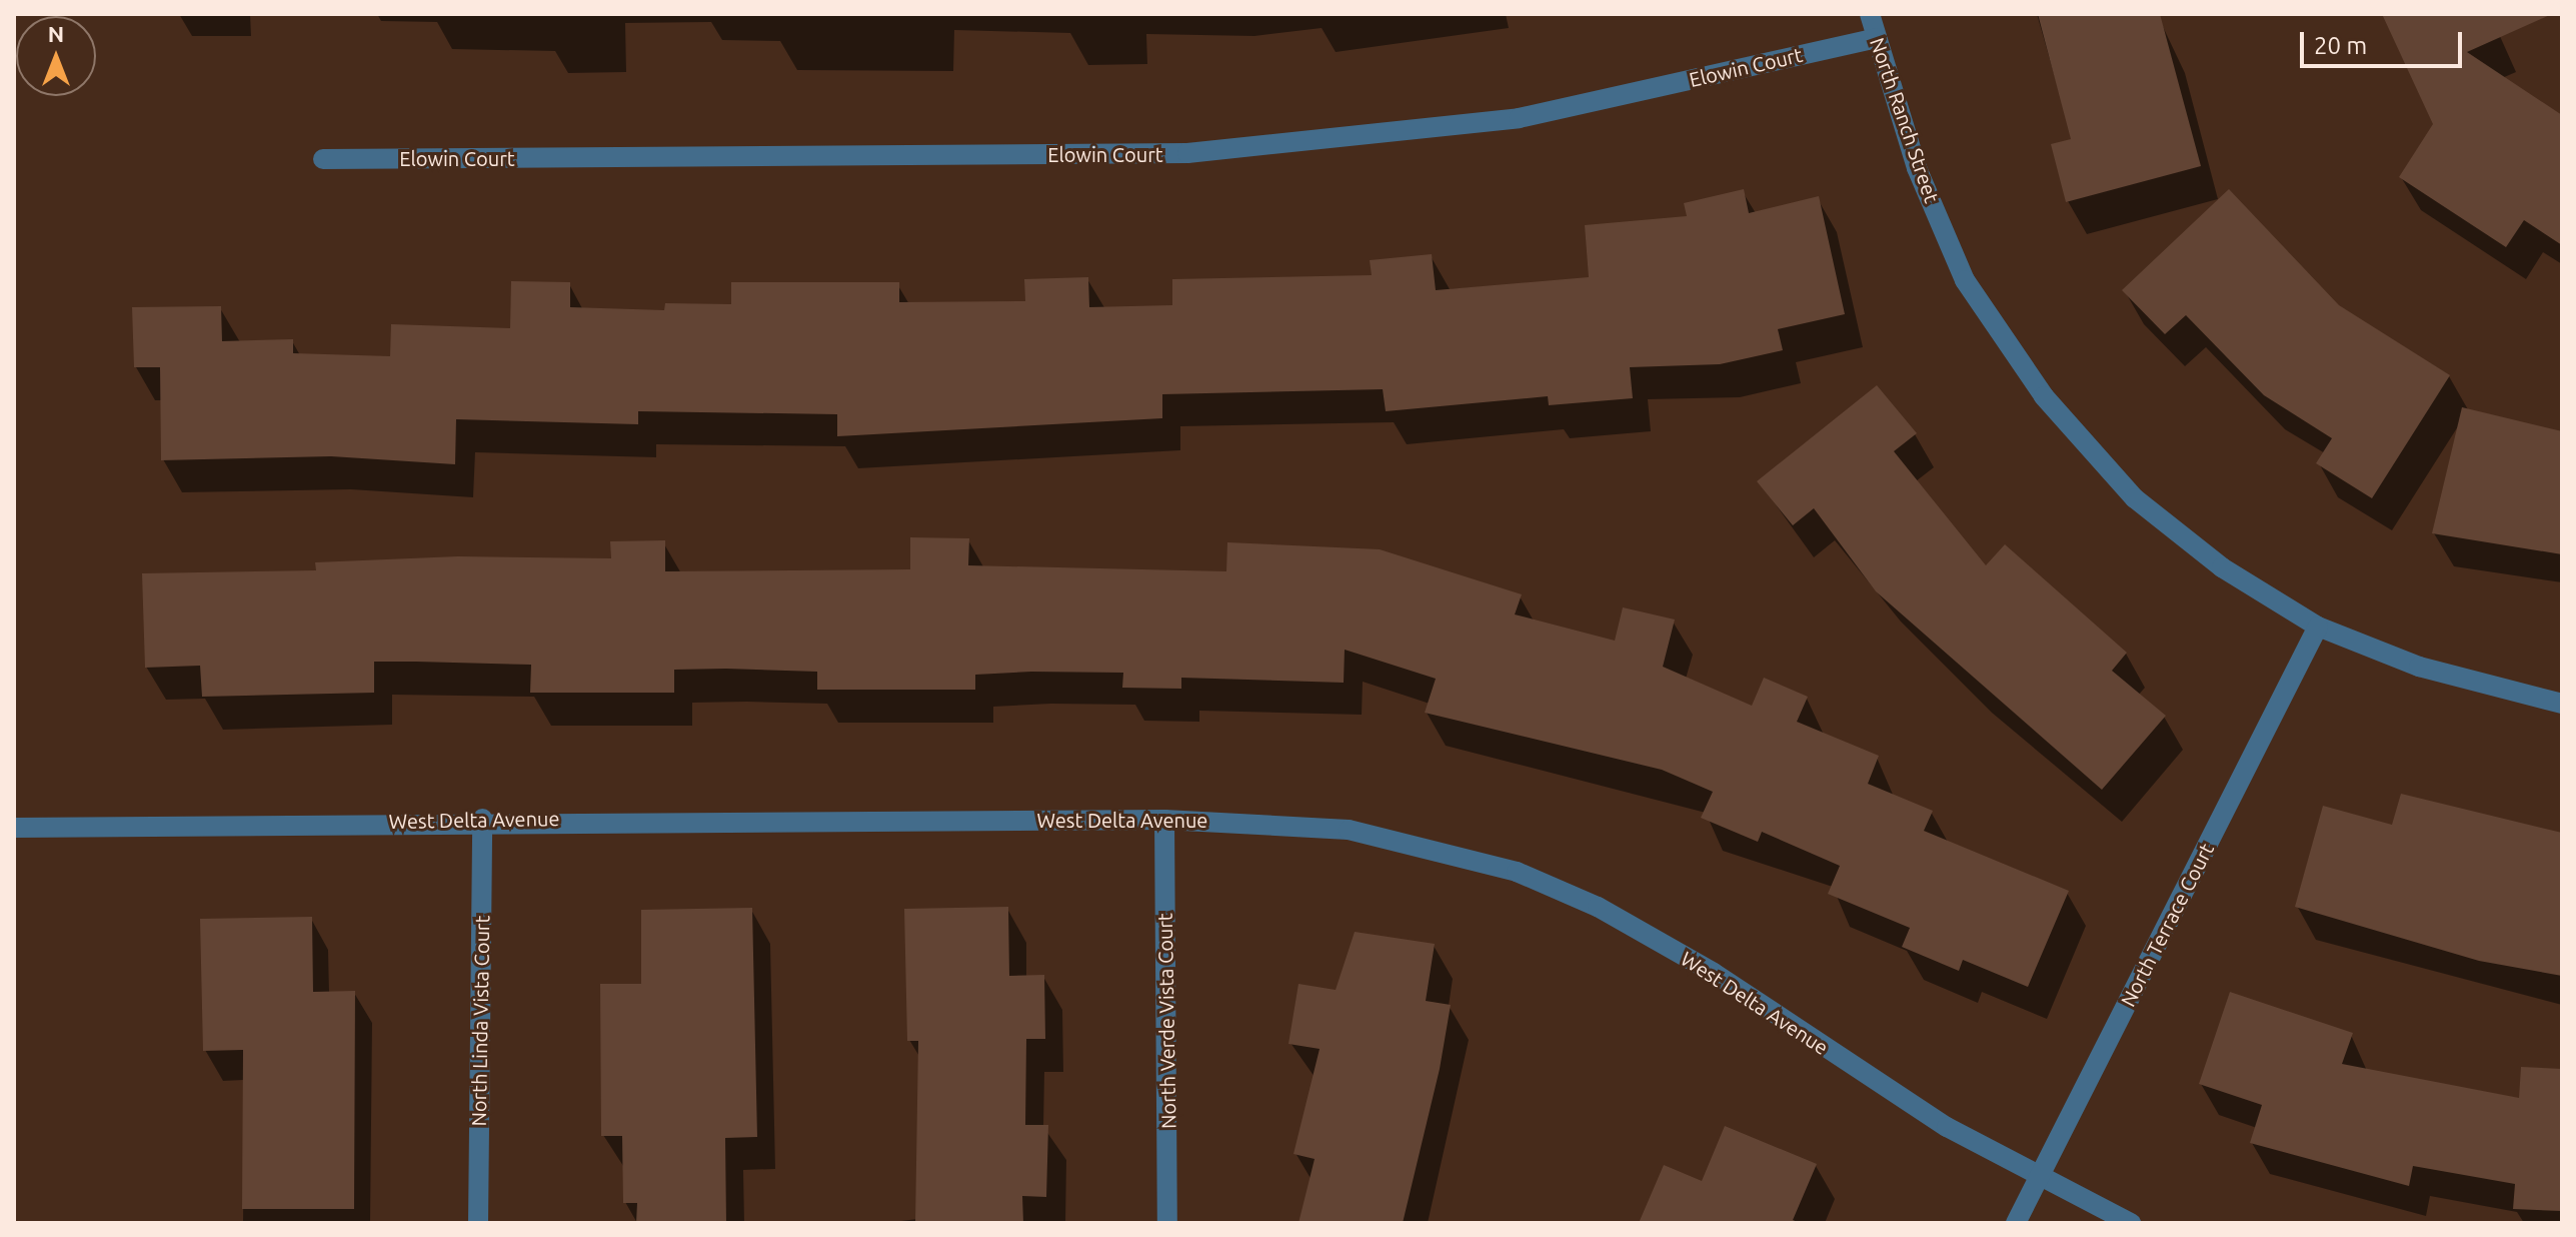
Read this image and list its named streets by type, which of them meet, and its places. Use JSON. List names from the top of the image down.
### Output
{
  "streets": {
    "street": [
      "Elowin Court",
      "North Ranch Street",
      "West Delta Avenue",
      "North Terrace Court",
      "North Linda Vista Court",
      "North Verde Vista Court"
    ]
  },
  "crossings": [
    ["Elowin Court", "North Ranch Street"],
    ["North Ranch Street", "North Terrace Court"],
    ["West Delta Avenue", "North Terrace Court"],
    ["West Delta Avenue", "North Linda Vista Court"],
    ["West Delta Avenue", "North Verde Vista Court"]
  ],
  "scale_bar": "20 m",
  "north": "top"
}
